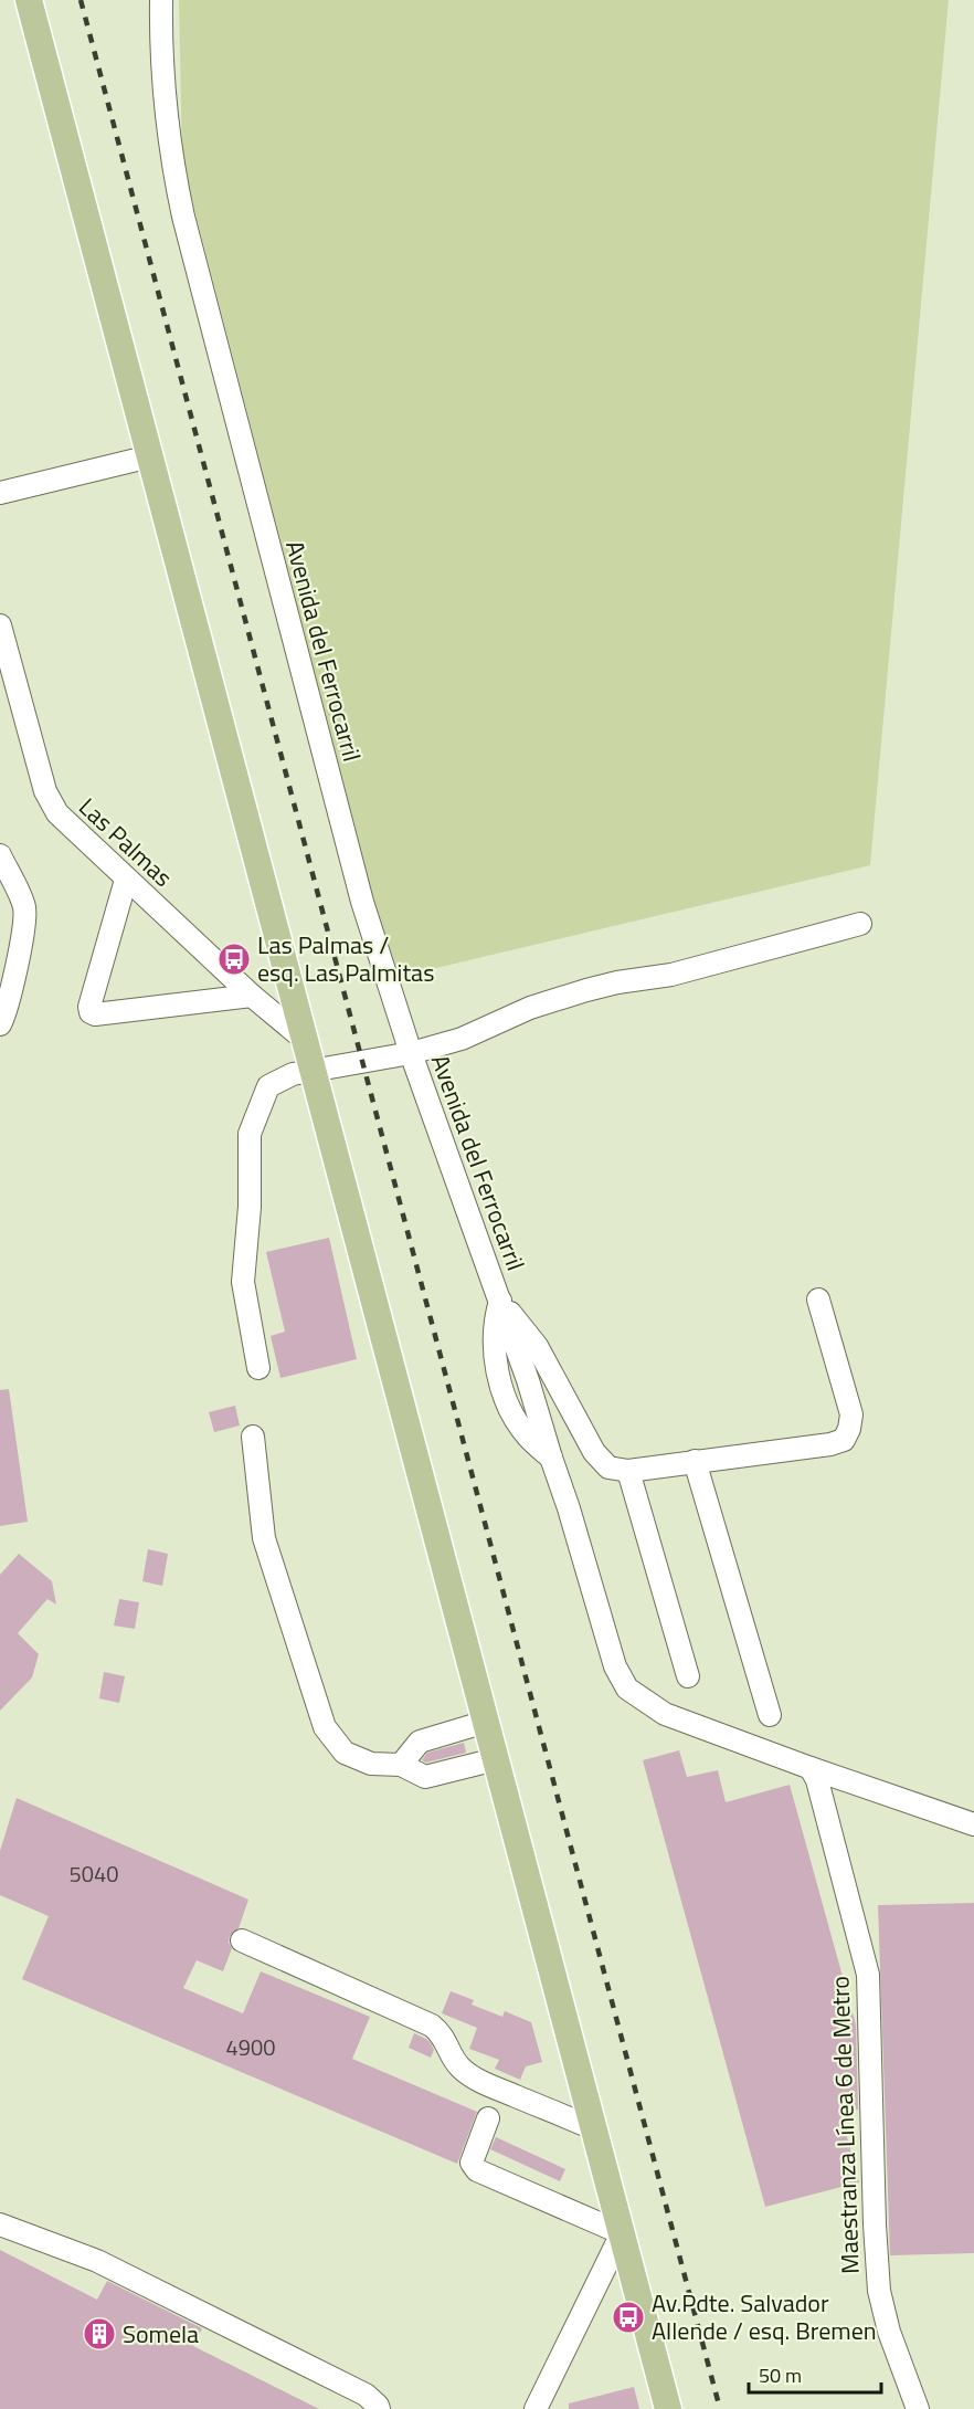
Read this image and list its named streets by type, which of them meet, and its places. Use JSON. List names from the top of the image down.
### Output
{
  "streets": {
    "street": ["Avenida del Ferrocarril", "Las Palmas", "Maestranza Línea 6 de Metro"]
  },
  "places": {
    "bus stop": ["Las Palmas / esq. Las Palmitas", "Av.Pdte. Salvador Allende / esq. Bremen"],
    "building": ["Somela"]
  },
  "house_numbers": ["5040", "4900"],
  "scale_bar": "50 m"
}
